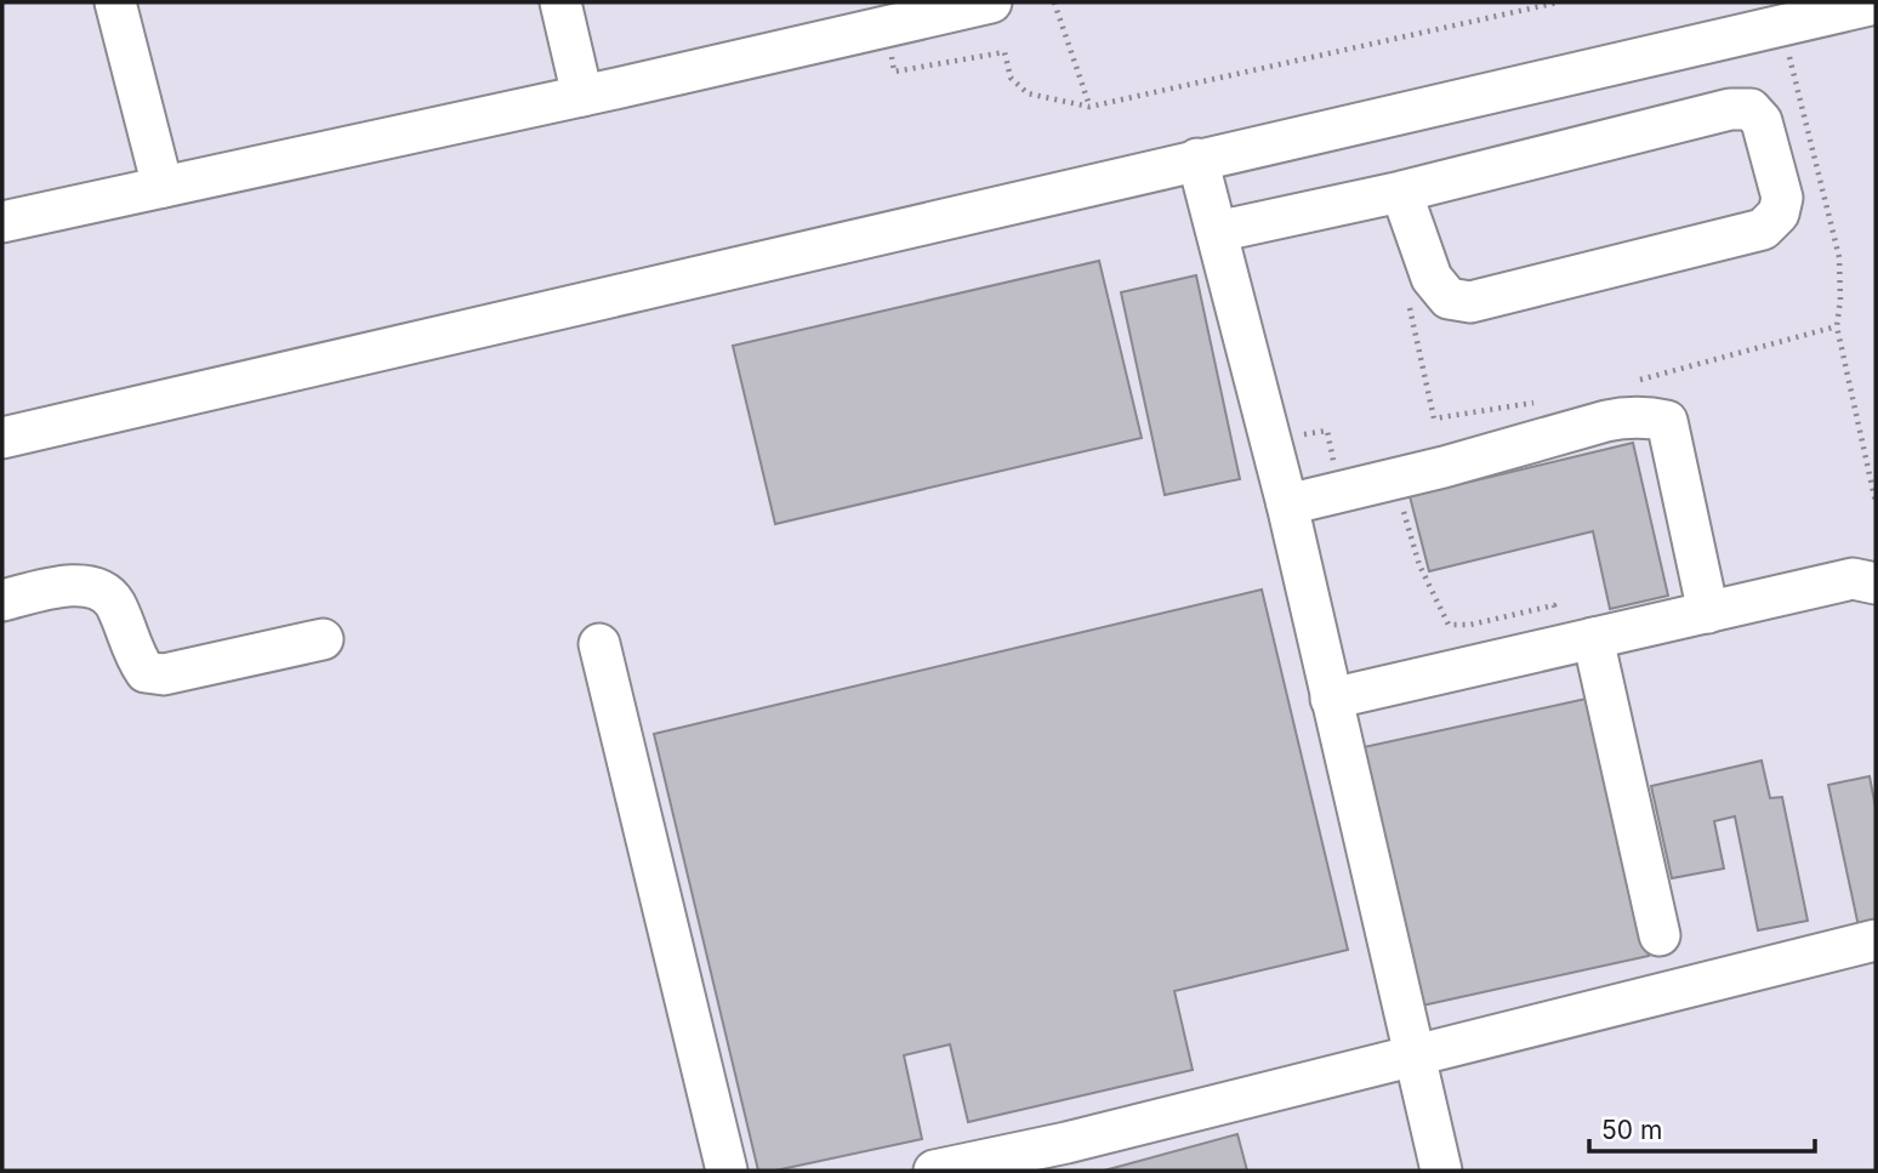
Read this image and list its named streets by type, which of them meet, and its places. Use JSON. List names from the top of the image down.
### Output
{
  "scale_bar": "50 m"
}
